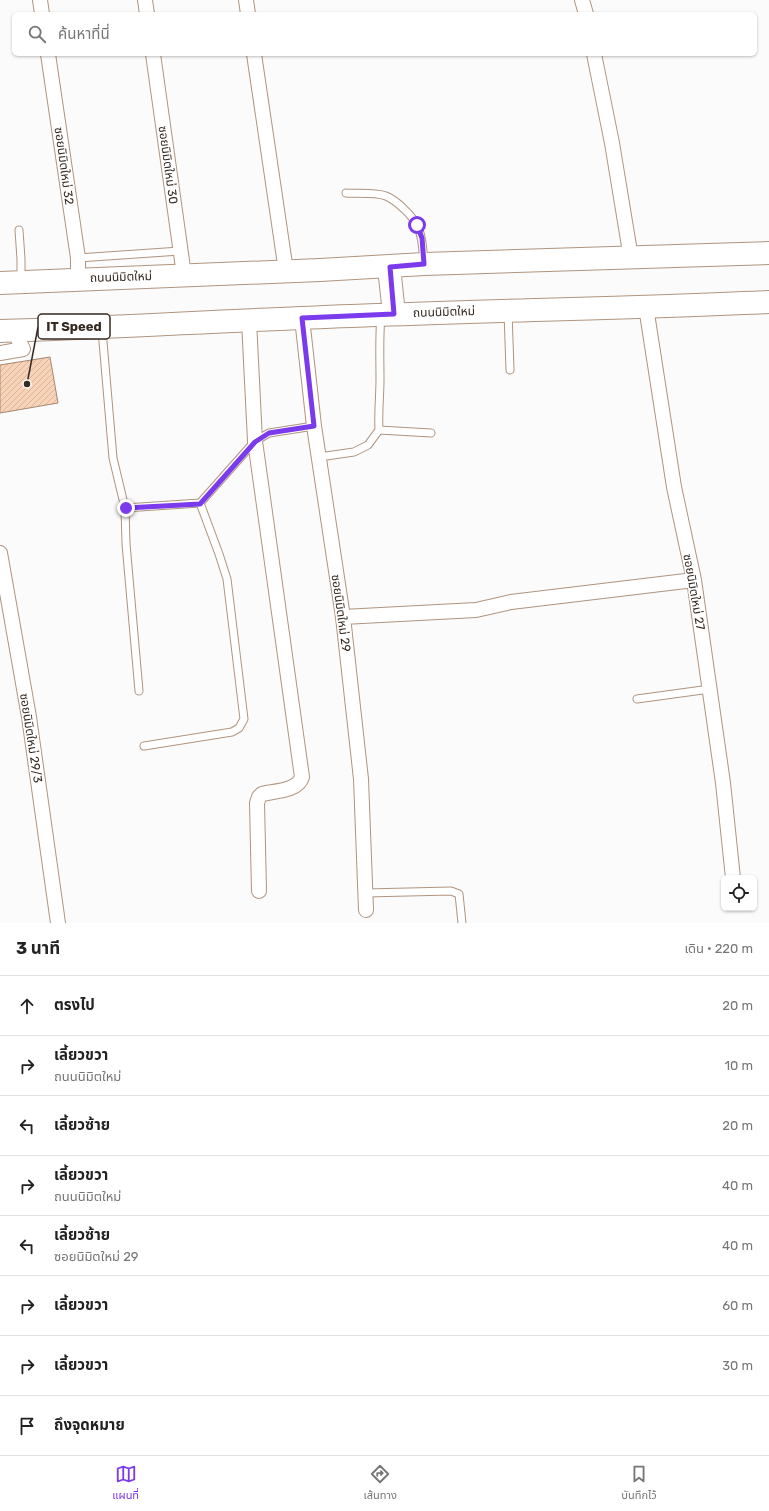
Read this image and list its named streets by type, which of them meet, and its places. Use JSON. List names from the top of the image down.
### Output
{
  "streets": {
    "main road": ["ถนนนิมิตใหม่"],
    "street": [
      "ซอยนิมิตใหม่ 30",
      "ซอยนิมิตใหม่ 32",
      "ซอยนิมิตใหม่ 27",
      "ซอยนิมิตใหม่ 29",
      "ซอยนิมิตใหม่ 29/3"
    ]
  },
  "crossings": [
    ["ซอยนิมิตใหม่ 30", "ถนนนิมิตใหม่"],
    ["ซอยนิมิตใหม่ 32", "ถนนนิมิตใหม่"],
    ["ถนนนิมิตใหม่", "ซอยนิมิตใหม่ 27"],
    ["ถนนนิมิตใหม่", "ซอยนิมิตใหม่ 29"]
  ],
  "places": ["IT Speed"],
  "page": {
    "search": "ค้นหาที่นี่",
    "heading": ["3 นาที", "เดิน · 220 m"],
    "list": [
      ["ตรงไป", "20 m"],
      ["เลี้ยวขวา", "ถนนนิมิตใหม่", "10 m"],
      ["เลี้ยวซ้าย", "20 m"],
      ["เลี้ยวขวา", "ถนนนิมิตใหม่", "40 m"],
      ["เลี้ยวซ้าย", "ซอยนิมิตใหม่ 29", "40 m"],
      ["เลี้ยวขวา", "60 m"],
      ["เลี้ยวขวา", "30 m"],
      "ถึงจุดหมาย"
    ],
    "nav": ["แผนที่", "เส้นทาง", "บันทึกไว้"]
  }
}
